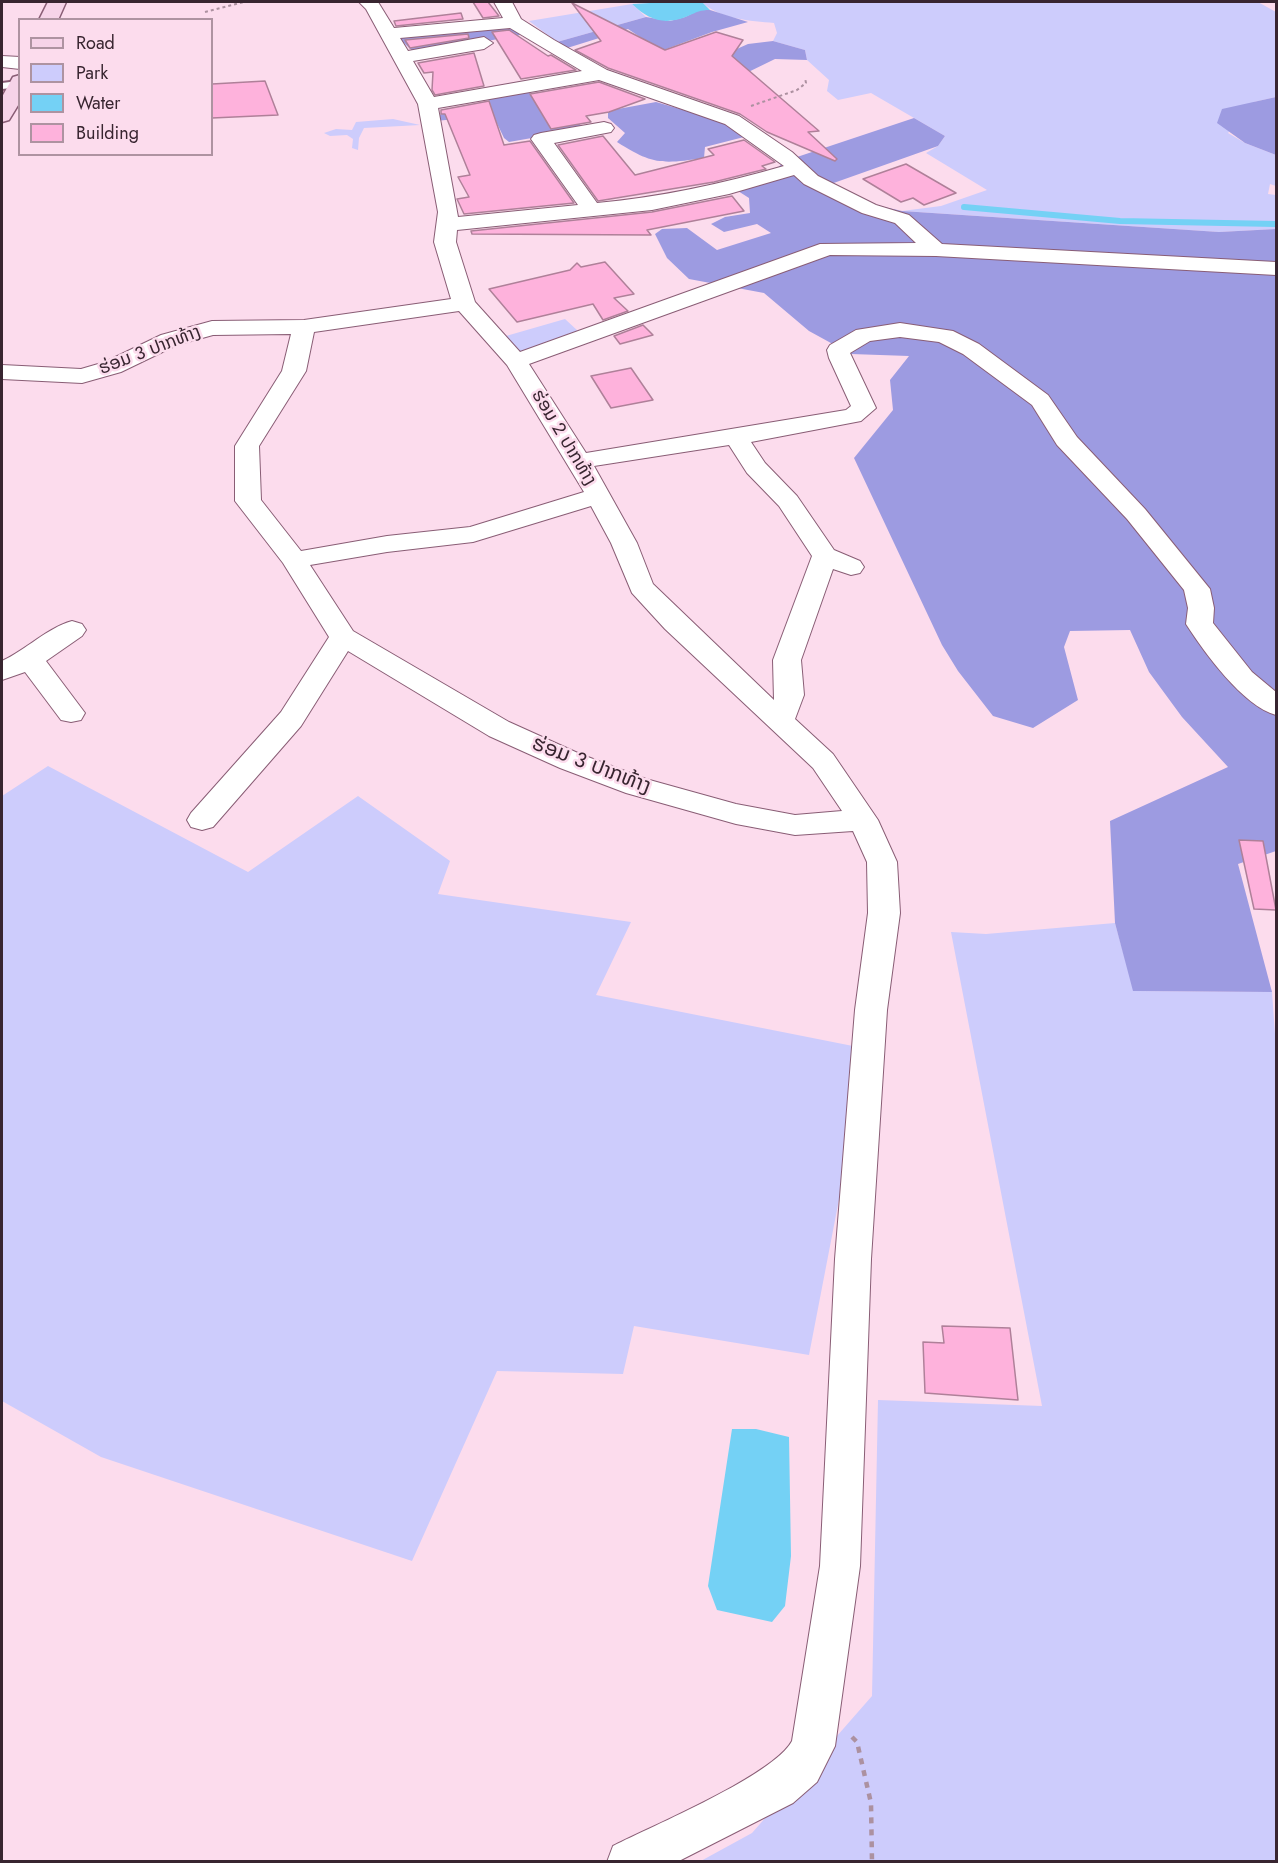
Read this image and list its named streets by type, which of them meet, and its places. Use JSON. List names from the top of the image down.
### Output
{
  "streets": {
    "street": ["ຮ່ອມ 3 ປາກທ້າງ", "ຮ່ອມ 2 ປາກທ້າງ"]
  },
  "crossings": [
    ["ຮ່ອມ 3 ປາກທ້າງ", "ຮ່ອມ 2 ປາກທ້າງ"]
  ],
  "legend": [
    "Road",
    "Park",
    "Water",
    "Building"
  ]
}
